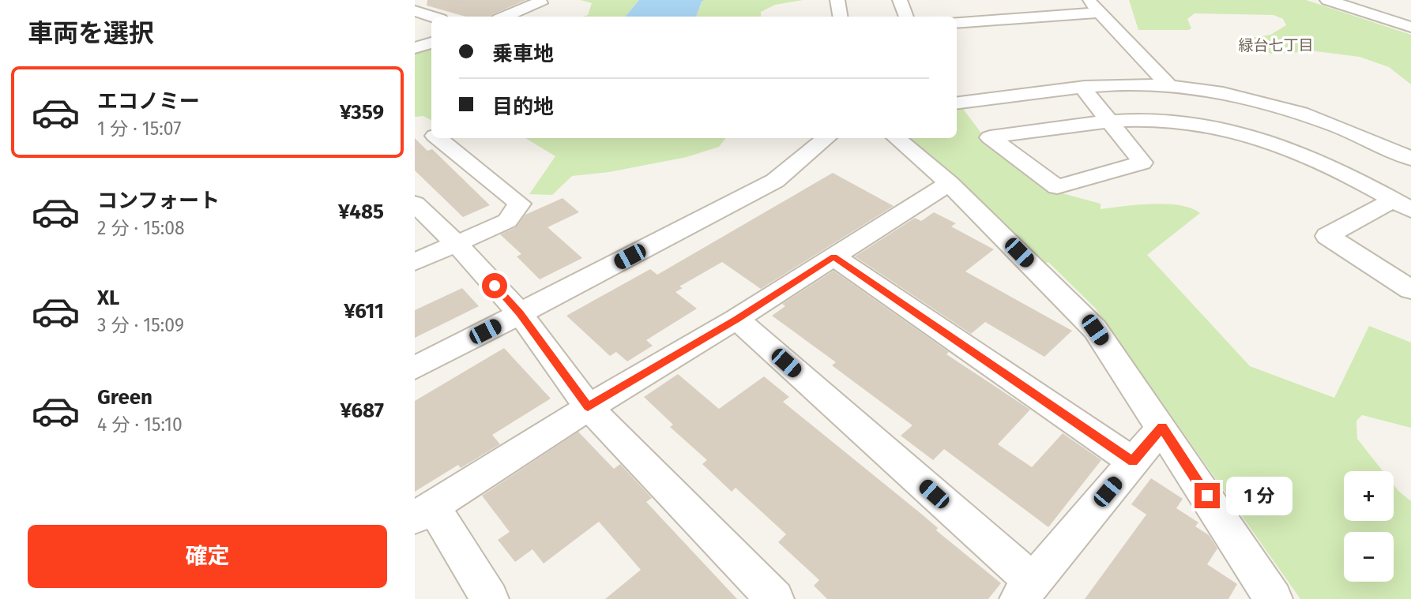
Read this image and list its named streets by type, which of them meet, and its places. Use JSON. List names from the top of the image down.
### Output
{
  "districts": ["緑台七丁目"],
  "page": {
    "heading": "車両を選択",
    "banner": ["乗車地", "目的地"],
    "list": [
      {
        "name": "エコノミー",
        "note": "1 分 · 15:07",
        "value": "¥359"
      },
      {
        "name": "コンフォート",
        "note": "2 分 · 15:08",
        "value": "¥485"
      },
      {
        "name": "XL",
        "note": "3 分 · 15:09",
        "value": "¥611"
      },
      {
        "name": "Green",
        "note": "4 分 · 15:10",
        "value": "¥687"
      }
    ],
    "map_buttons": ["+", "−"],
    "bubble": "1 分",
    "buttons": "確定"
  }
}
